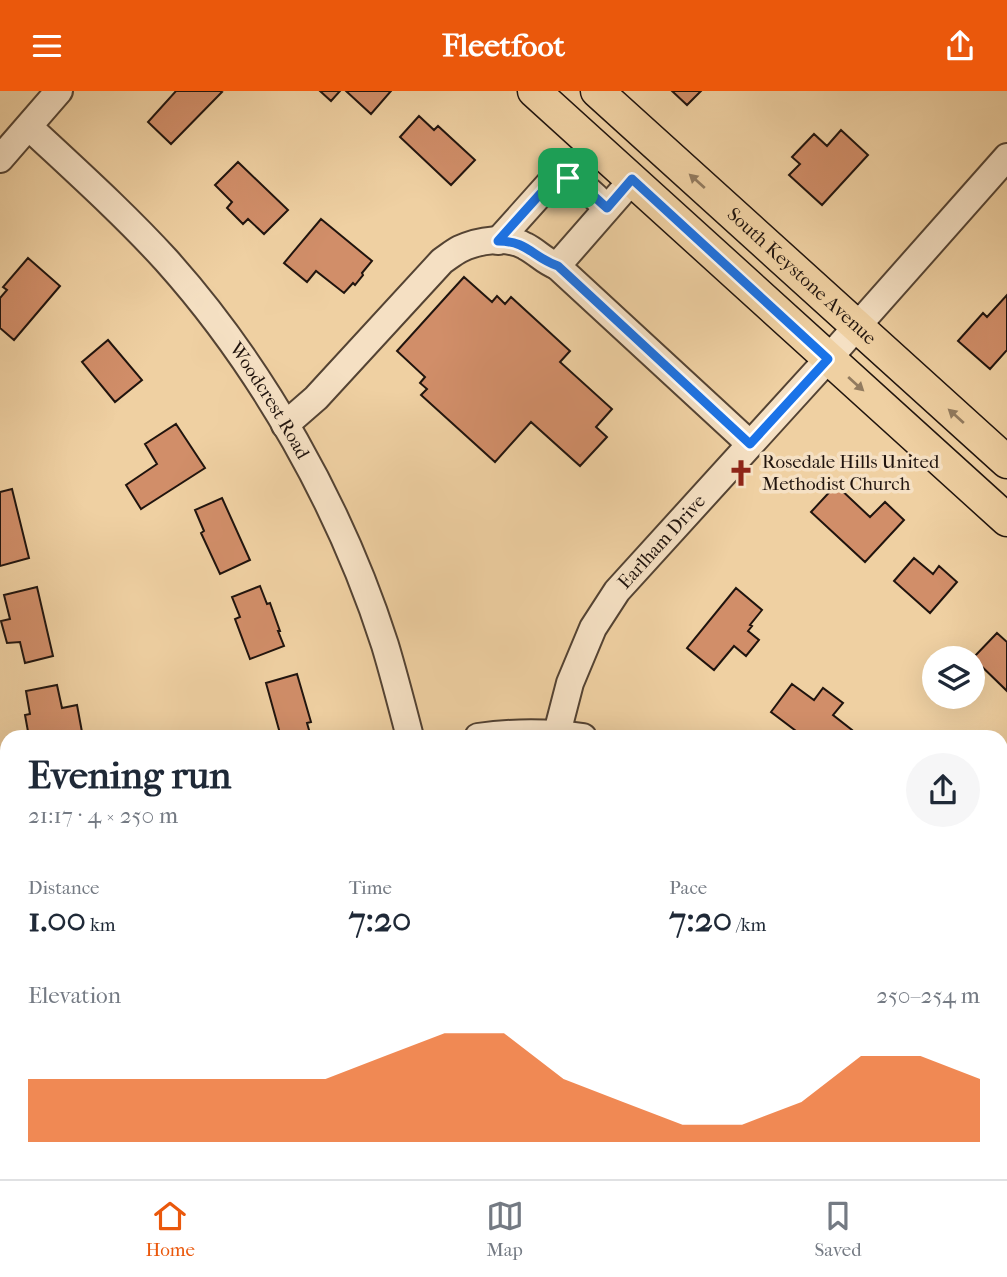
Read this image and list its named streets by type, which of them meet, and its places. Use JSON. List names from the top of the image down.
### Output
{
  "streets": {
    "main road": ["South Keystone Avenue"],
    "street": ["Woodcrest Road", "Earlham Drive"]
  },
  "crossings": [
    ["South Keystone Avenue", "Earlham Drive"]
  ],
  "places": {
    "church": ["Rosedale Hills United Methodist Church"]
  },
  "page": {
    "header": "Fleetfoot",
    "heading": ["Evening run", "21:17 · 4 × 250 m"],
    "stats": [
      ["Distance", "1.00 km"],
      ["Time", "7:20"],
      ["Pace", "7:20 /km"]
    ],
    "chart": ["Elevation", "250–254 m"],
    "tabs": ["Home", "Map", "Saved"]
  }
}
